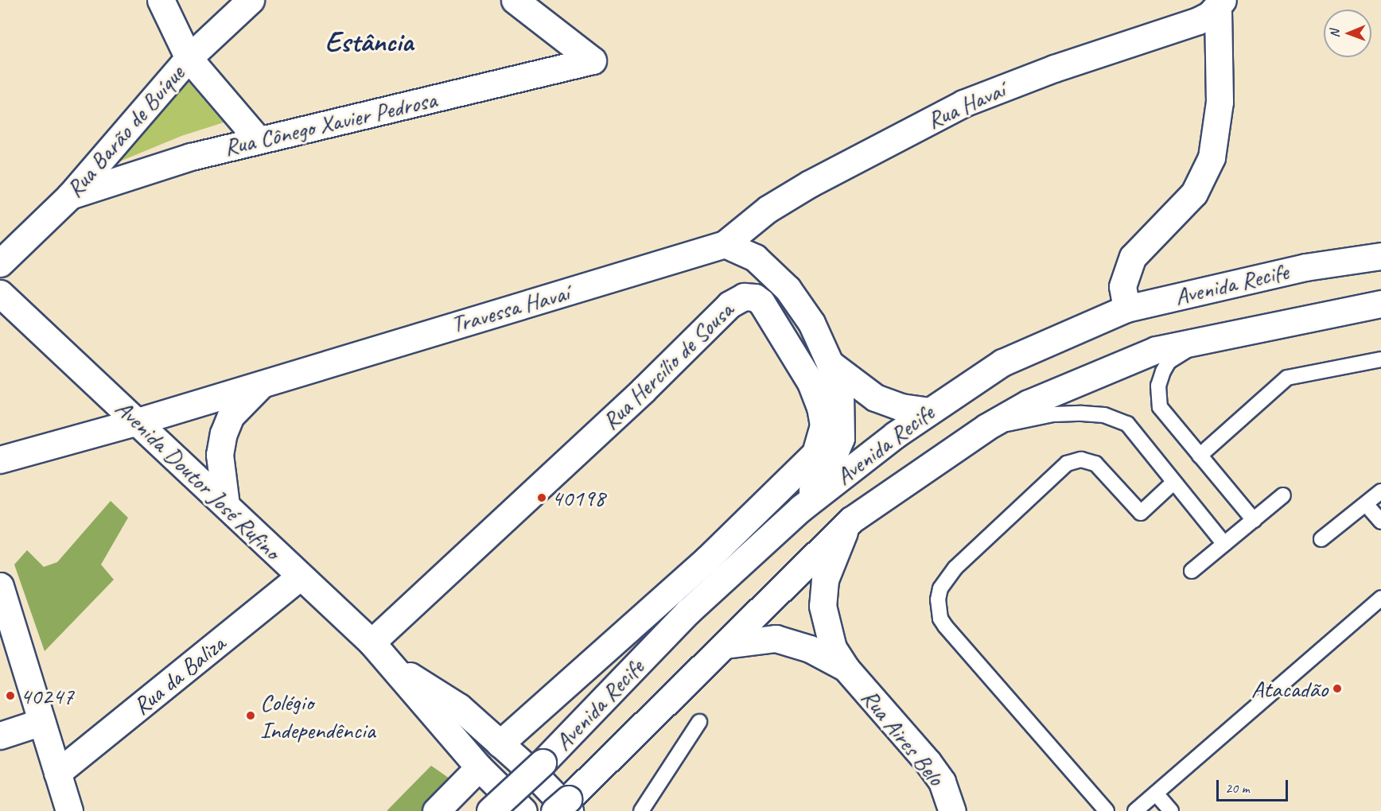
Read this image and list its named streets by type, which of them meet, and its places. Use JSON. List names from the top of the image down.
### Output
{
  "streets": {
    "main road": [
      "Rua Havaí",
      "Rua Cônego Xavier Pedrosa",
      "Rua Barão de Buíque",
      "Avenida Recife",
      "Travessa Havaí",
      "Rua Hercílio de Sousa",
      "Avenida Doutor José Rufino",
      "Rua da Baliza",
      "Rua Aires Belo"
    ]
  },
  "crossings": [
    ["Rua Havaí", "Travessa Havaí"],
    ["Rua Cônego Xavier Pedrosa", "Rua Barão de Buíque"],
    ["Avenida Recife", "Rua Aires Belo"],
    ["Travessa Havaí", "Avenida Doutor José Rufino"],
    ["Rua Hercílio de Sousa", "Avenida Doutor José Rufino"],
    ["Avenida Doutor José Rufino", "Rua da Baliza"]
  ],
  "districts": ["Estância"],
  "places": [
    "40198",
    "Atacadão",
    "40247",
    "Colégio Independência"
  ],
  "scale_bar": "20 m",
  "north": "left"
}
